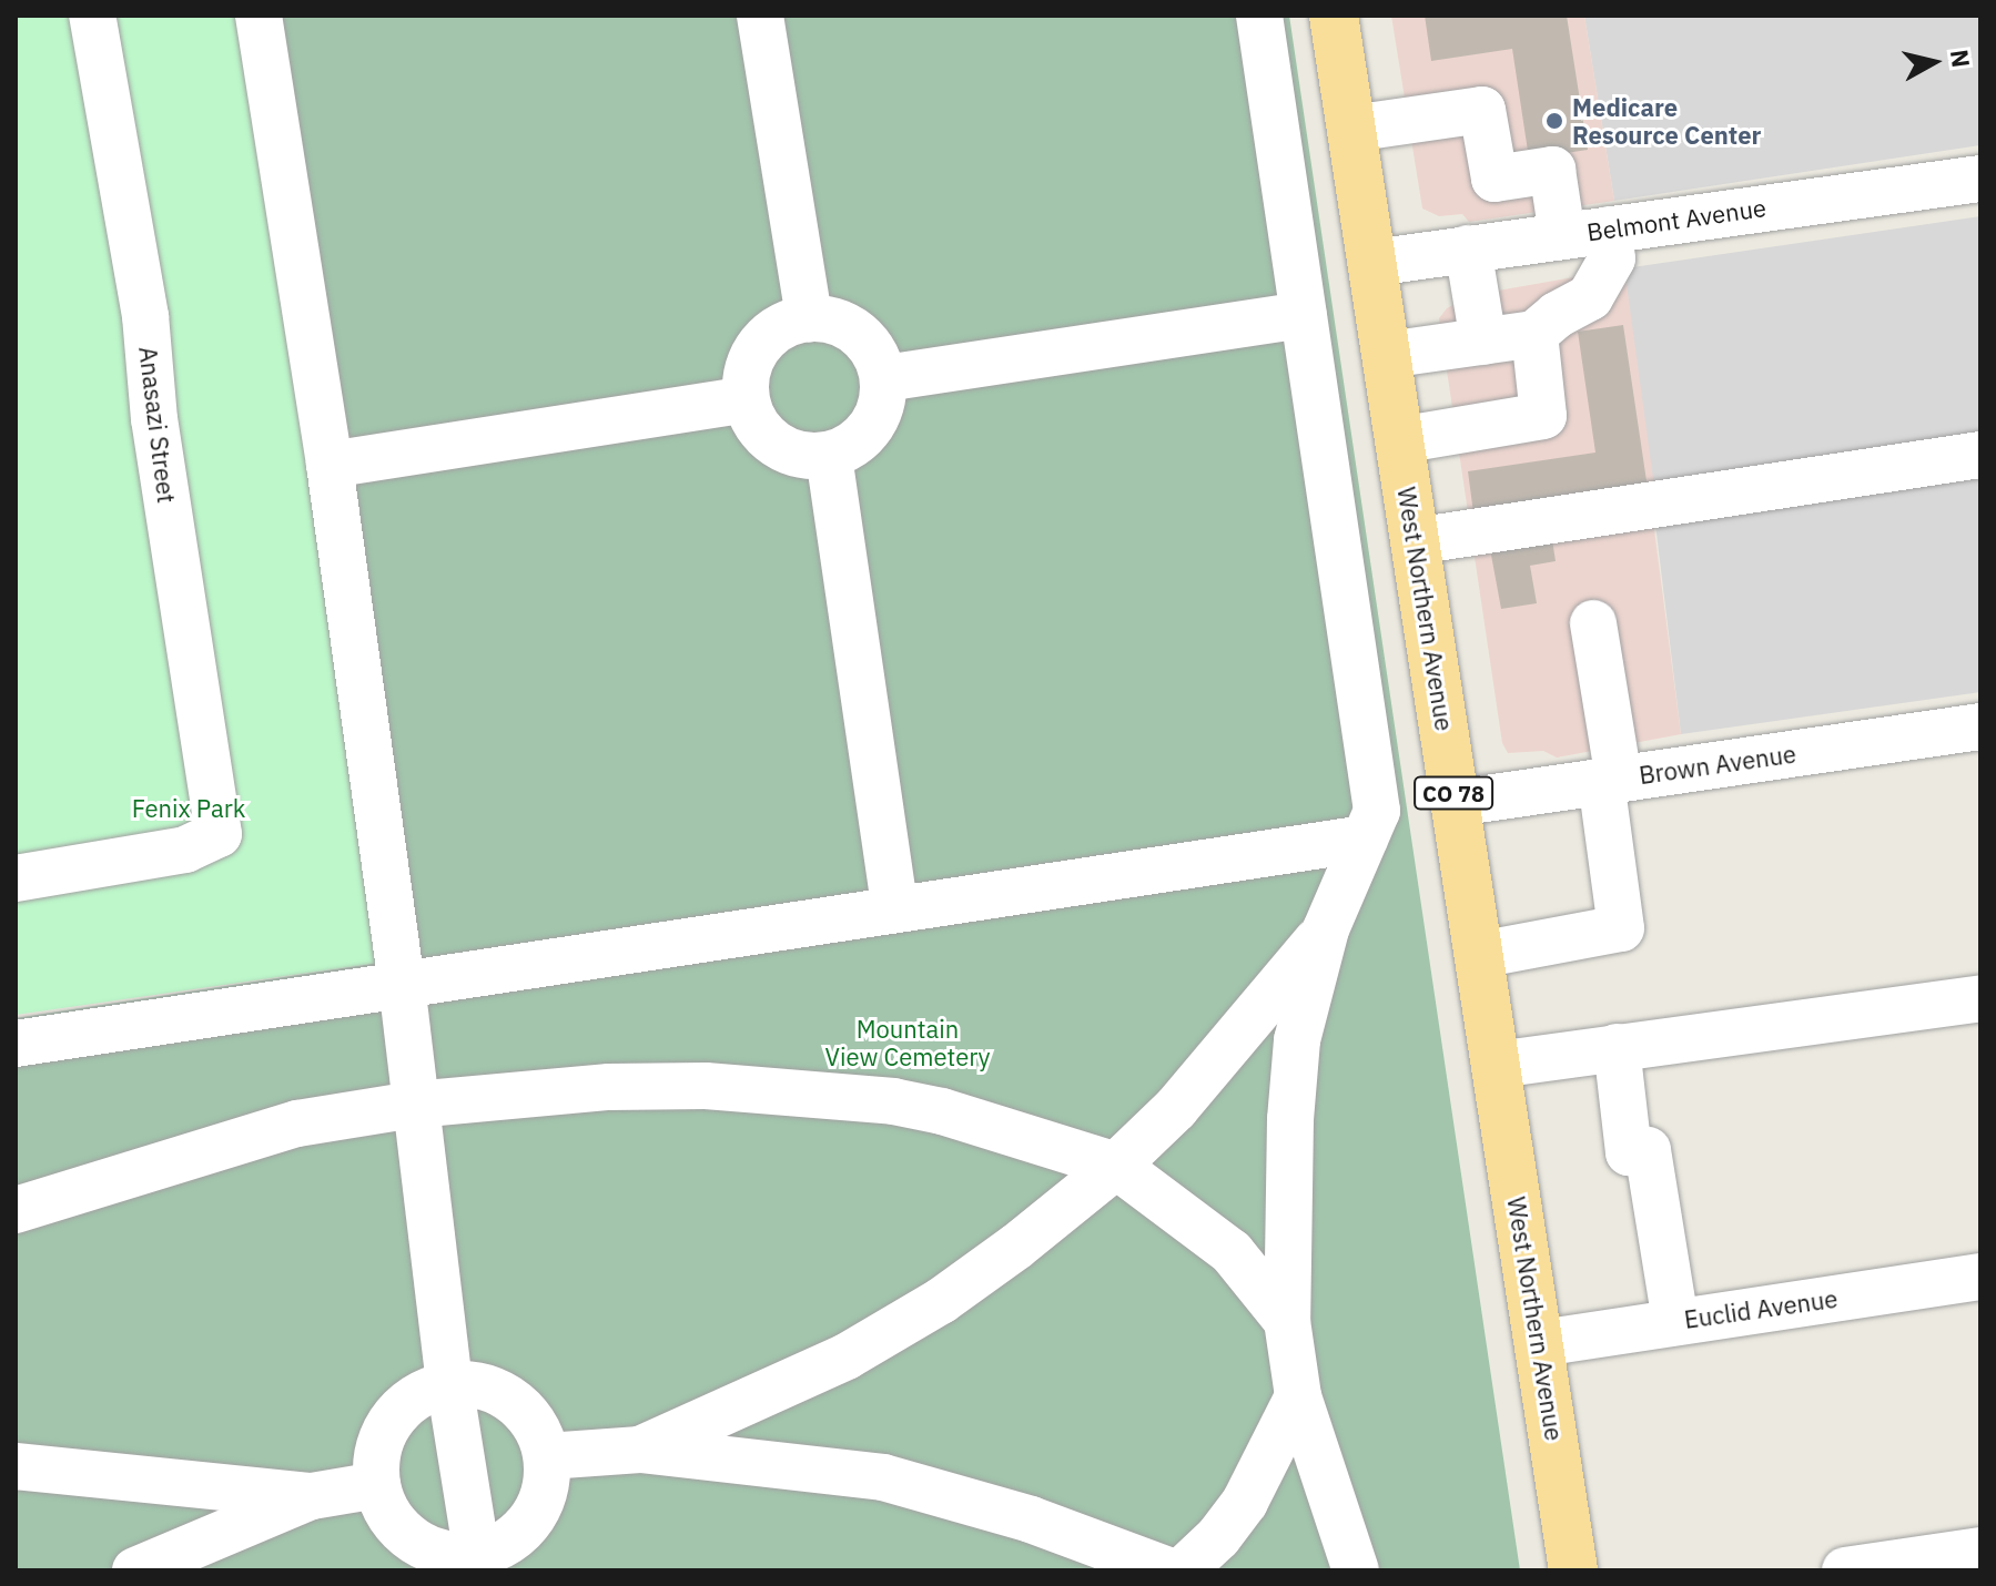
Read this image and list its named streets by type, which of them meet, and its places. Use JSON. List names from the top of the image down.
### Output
{
  "streets": {
    "main road": ["West Northern Avenue", "CO 78"],
    "street": [
      "Belmont Avenue",
      "Anasazi Street",
      "Brown Avenue",
      "Euclid Avenue"
    ]
  },
  "crossings": [
    ["Belmont Avenue", "West Northern Avenue"],
    ["West Northern Avenue", "Brown Avenue"],
    ["West Northern Avenue", "Euclid Avenue"]
  ],
  "parks": ["Fenix Park", "Mountain View Cemetery"],
  "places": ["Medicare Resource Center"],
  "north": "right"
}
